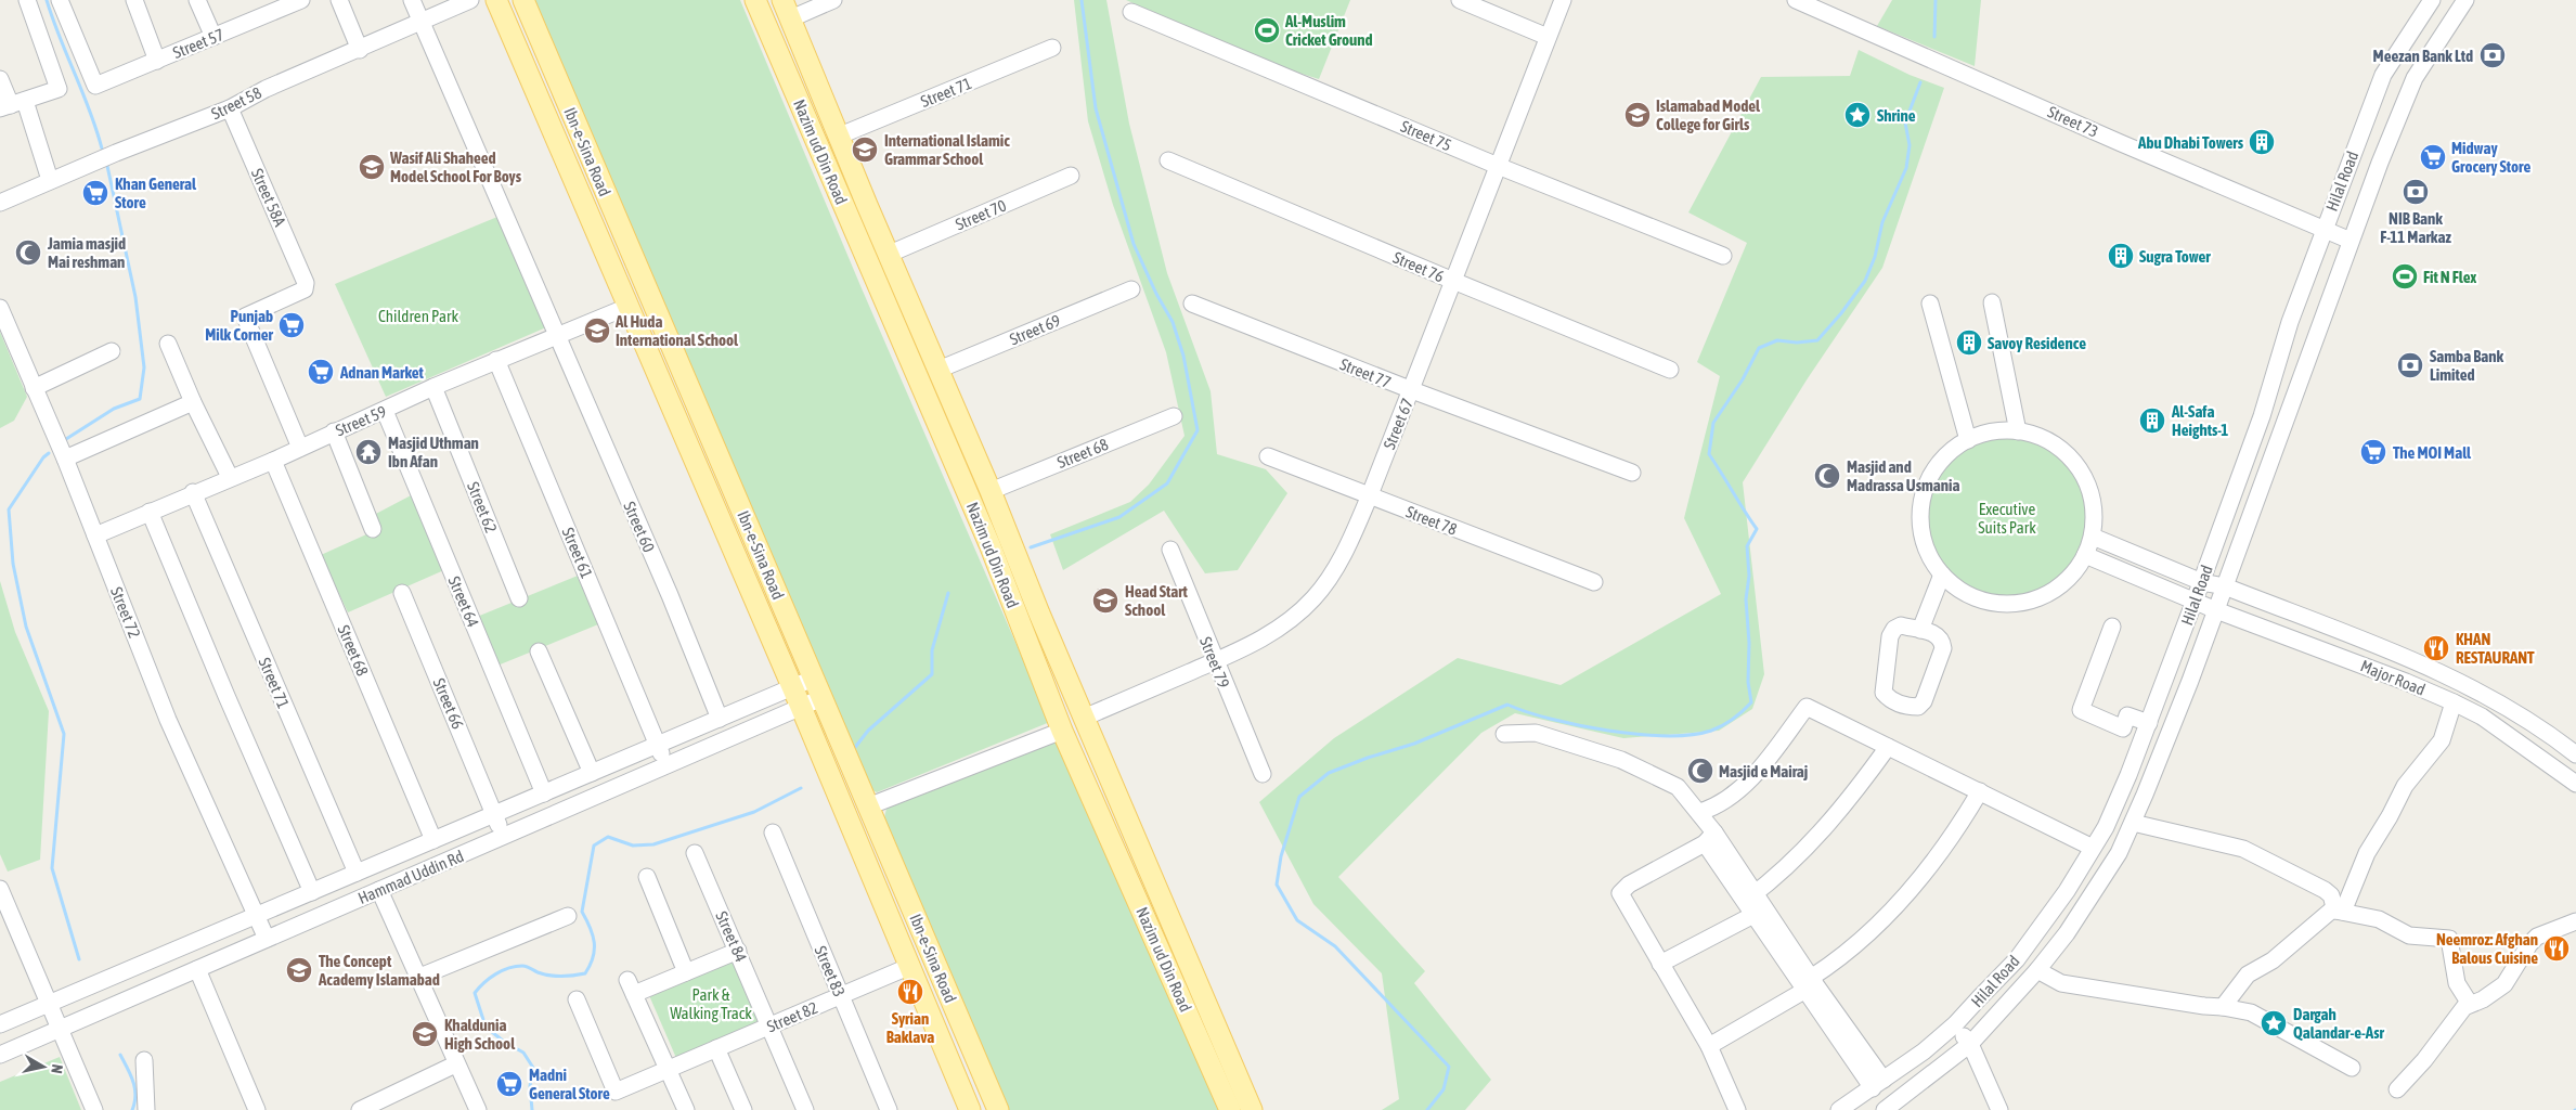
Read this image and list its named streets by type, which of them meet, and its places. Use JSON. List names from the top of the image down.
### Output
{
  "streets": {
    "main road": ["Ibn-e-Sina Road", "Nazim ud Din Road"],
    "street": [
      "Street 57",
      "Street 71",
      "Street 58",
      "Street 73",
      "Street 75",
      "Hilal Road",
      "Street 58A",
      "Street 70",
      "Street 76",
      "Street 69",
      "Street 77",
      "Street 59",
      "Street 67",
      "Street 68",
      "Street 62",
      "Street 78",
      "Street 60",
      "Street 61",
      "Street 64",
      "Street 72",
      "Street 79",
      "Major Road",
      "Street 66",
      "Hammad Uddin Rd",
      "Street 84",
      "Street 83",
      "Street 82"
    ]
  },
  "crossings": [
    ["Street 71", "Nazim ud Din Road"],
    ["Street 71", "Street 59"],
    ["Street 71", "Hammad Uddin Rd"],
    ["Street 58", "Street 58A"],
    ["Street 58", "Street 60"],
    ["Street 73", "Hilal Road"],
    ["Street 75", "Street 67"],
    ["Ibn-e-Sina Road", "Street 59"],
    ["Ibn-e-Sina Road", "Hammad Uddin Rd"],
    ["Ibn-e-Sina Road", "Street 82"],
    ["Nazim ud Din Road", "Street 70"],
    ["Nazim ud Din Road", "Street 69"],
    ["Nazim ud Din Road", "Street 67"],
    ["Nazim ud Din Road", "Street 68"],
    ["Hilal Road", "Major Road"],
    ["Street 58A", "Street 59"],
    ["Street 76", "Street 67"],
    ["Street 77", "Street 67"],
    ["Street 59", "Street 68"],
    ["Street 59", "Street 62"],
    ["Street 59", "Street 60"],
    ["Street 59", "Street 61"],
    ["Street 59", "Street 64"],
    ["Street 59", "Street 72"],
    ["Street 67", "Street 78"],
    ["Street 67", "Street 79"],
    ["Street 68", "Hammad Uddin Rd"],
    ["Street 60", "Hammad Uddin Rd"],
    ["Street 61", "Hammad Uddin Rd"],
    ["Street 64", "Hammad Uddin Rd"],
    ["Street 72", "Hammad Uddin Rd"],
    ["Street 66", "Hammad Uddin Rd"],
    ["Street 84", "Street 82"],
    ["Street 83", "Street 82"]
  ],
  "parks": ["Children Park", "Executive Suits Park", "Park & Walking Track"],
  "places": {
    "sports": ["Al-Muslim Cricket Ground", "Fit N Flex"],
    "bank": ["Meezan Bank Ltd", "NIB Bank F-11 Markaz", "Samba Bank Limited"],
    "school or university": [
      "Islamabad Model College for Girls",
      "International Islamic Grammar School",
      "Wasif Ali Shaheed Model School For Boys",
      "Al Huda International School",
      "Head Start School",
      "The Concept Academy Islamabad",
      "Khaldunia High School"
    ],
    "place": ["Shrine", "Dargah Qalandar-e-Asr"],
    "building": [
      "Abu Dhabi Towers",
      "Sugra Tower",
      "Savoy Residence",
      "Al-Safa Heights-1"
    ],
    "supermarket": [
      "Midway Grocery Store",
      "Khan General Store",
      "Punjab Milk Corner",
      "Adnan Market",
      "The MOI Mall",
      "Madni General Store"
    ],
    "mosque": ["Jamia masjid Mai reshman", "Masjid and Madrassa Usmania", "Masjid e Mairaj"],
    "temple": ["Masjid Uthman Ibn Afan"],
    "restaurant": ["KHAN RESTAURANT", "Neemroz: Afghan Balous Cuisine", "Syrian Baklava"]
  },
  "north": "right"
}
